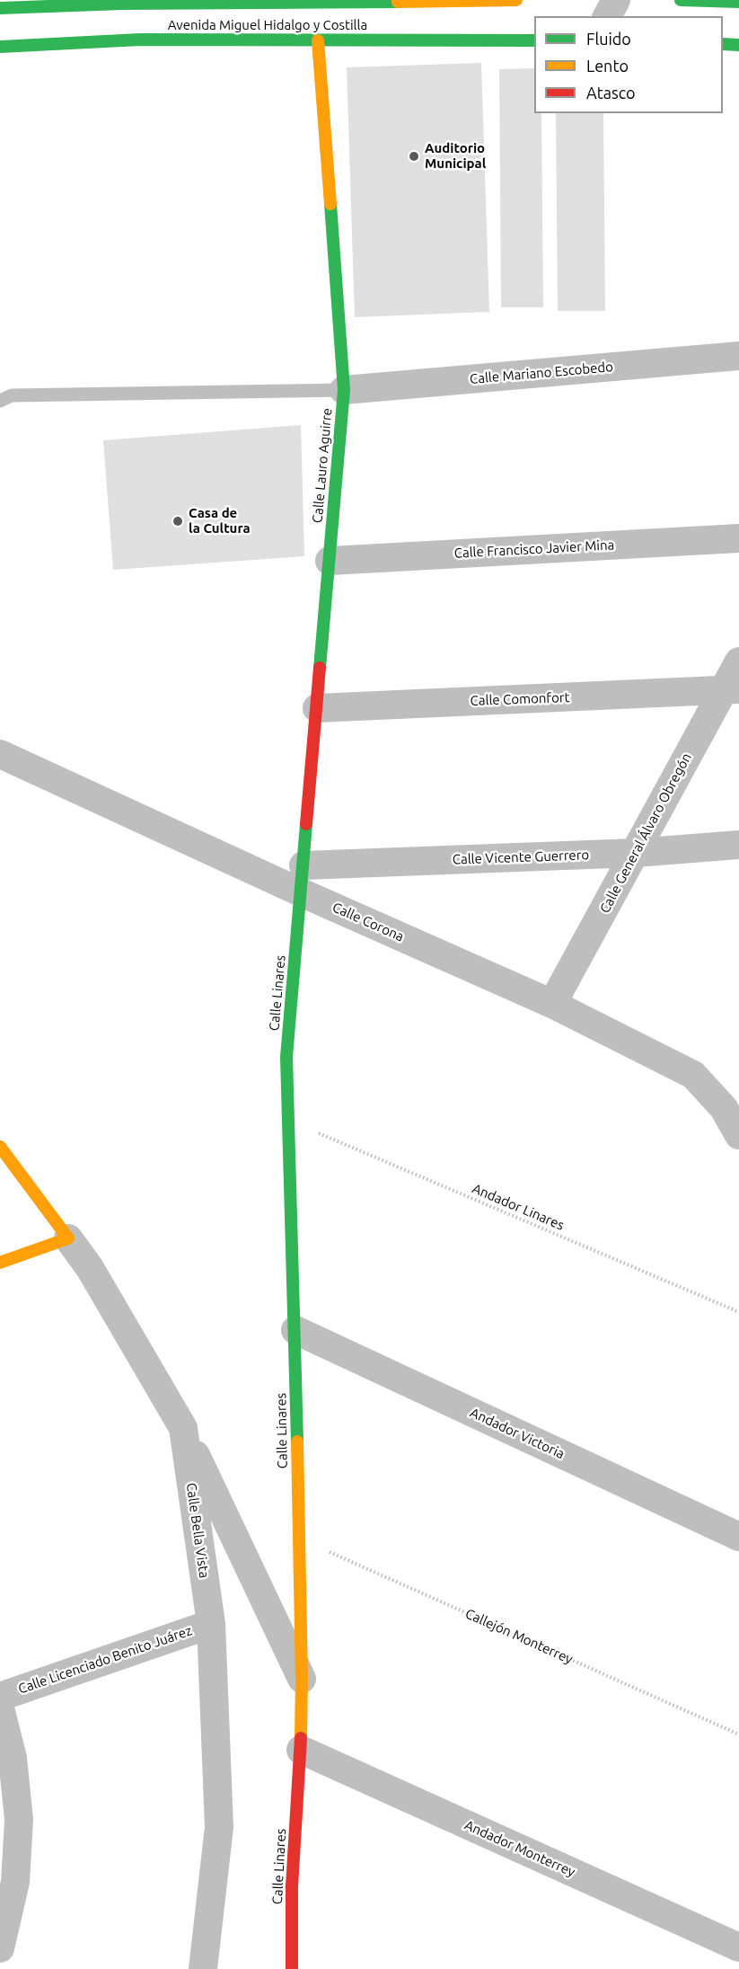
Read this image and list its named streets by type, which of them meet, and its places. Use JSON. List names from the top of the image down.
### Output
{
  "streets": {
    "street": [
      "Avenida Miguel Hidalgo y Costilla",
      "Calle Mariano Escobedo",
      "Calle Lauro Aguirre",
      "Calle Francisco Javier Mina",
      "Calle Comonfort",
      "Calle General Álvaro Obregón",
      "Calle Vicente Guerrero",
      "Calle Corona",
      "Calle Linares",
      "Andador Victoria",
      "Calle Bella Vista",
      "Calle Licenciado Benito Juárez",
      "Andador Monterrey"
    ],
    "path": ["Andador Linares", "Callejón Monterrey"]
  },
  "crossings": [
    ["Avenida Miguel Hidalgo y Costilla", "Calle Lauro Aguirre"],
    ["Calle Mariano Escobedo", "Calle Lauro Aguirre"],
    ["Calle Lauro Aguirre", "Calle Francisco Javier Mina"],
    ["Calle Lauro Aguirre", "Calle Comonfort"],
    ["Calle Lauro Aguirre", "Calle Vicente Guerrero"],
    ["Calle Lauro Aguirre", "Calle Corona"],
    ["Calle Lauro Aguirre", "Calle Linares"],
    ["Calle Comonfort", "Calle General Álvaro Obregón"],
    ["Calle General Álvaro Obregón", "Calle Vicente Guerrero"],
    ["Calle General Álvaro Obregón", "Calle Corona"],
    ["Calle Vicente Guerrero", "Calle Corona"],
    ["Calle Vicente Guerrero", "Calle Linares"],
    ["Calle Corona", "Calle Linares"],
    ["Calle Linares", "Andador Linares"],
    ["Calle Linares", "Andador Victoria"],
    ["Calle Linares", "Callejón Monterrey"],
    ["Calle Linares", "Andador Monterrey"],
    ["Calle Bella Vista", "Calle Licenciado Benito Juárez"]
  ],
  "places": ["Auditorio Municipal", "Casa de la Cultura"],
  "legend": ["Fluido", "Lento", "Atasco"]
}
